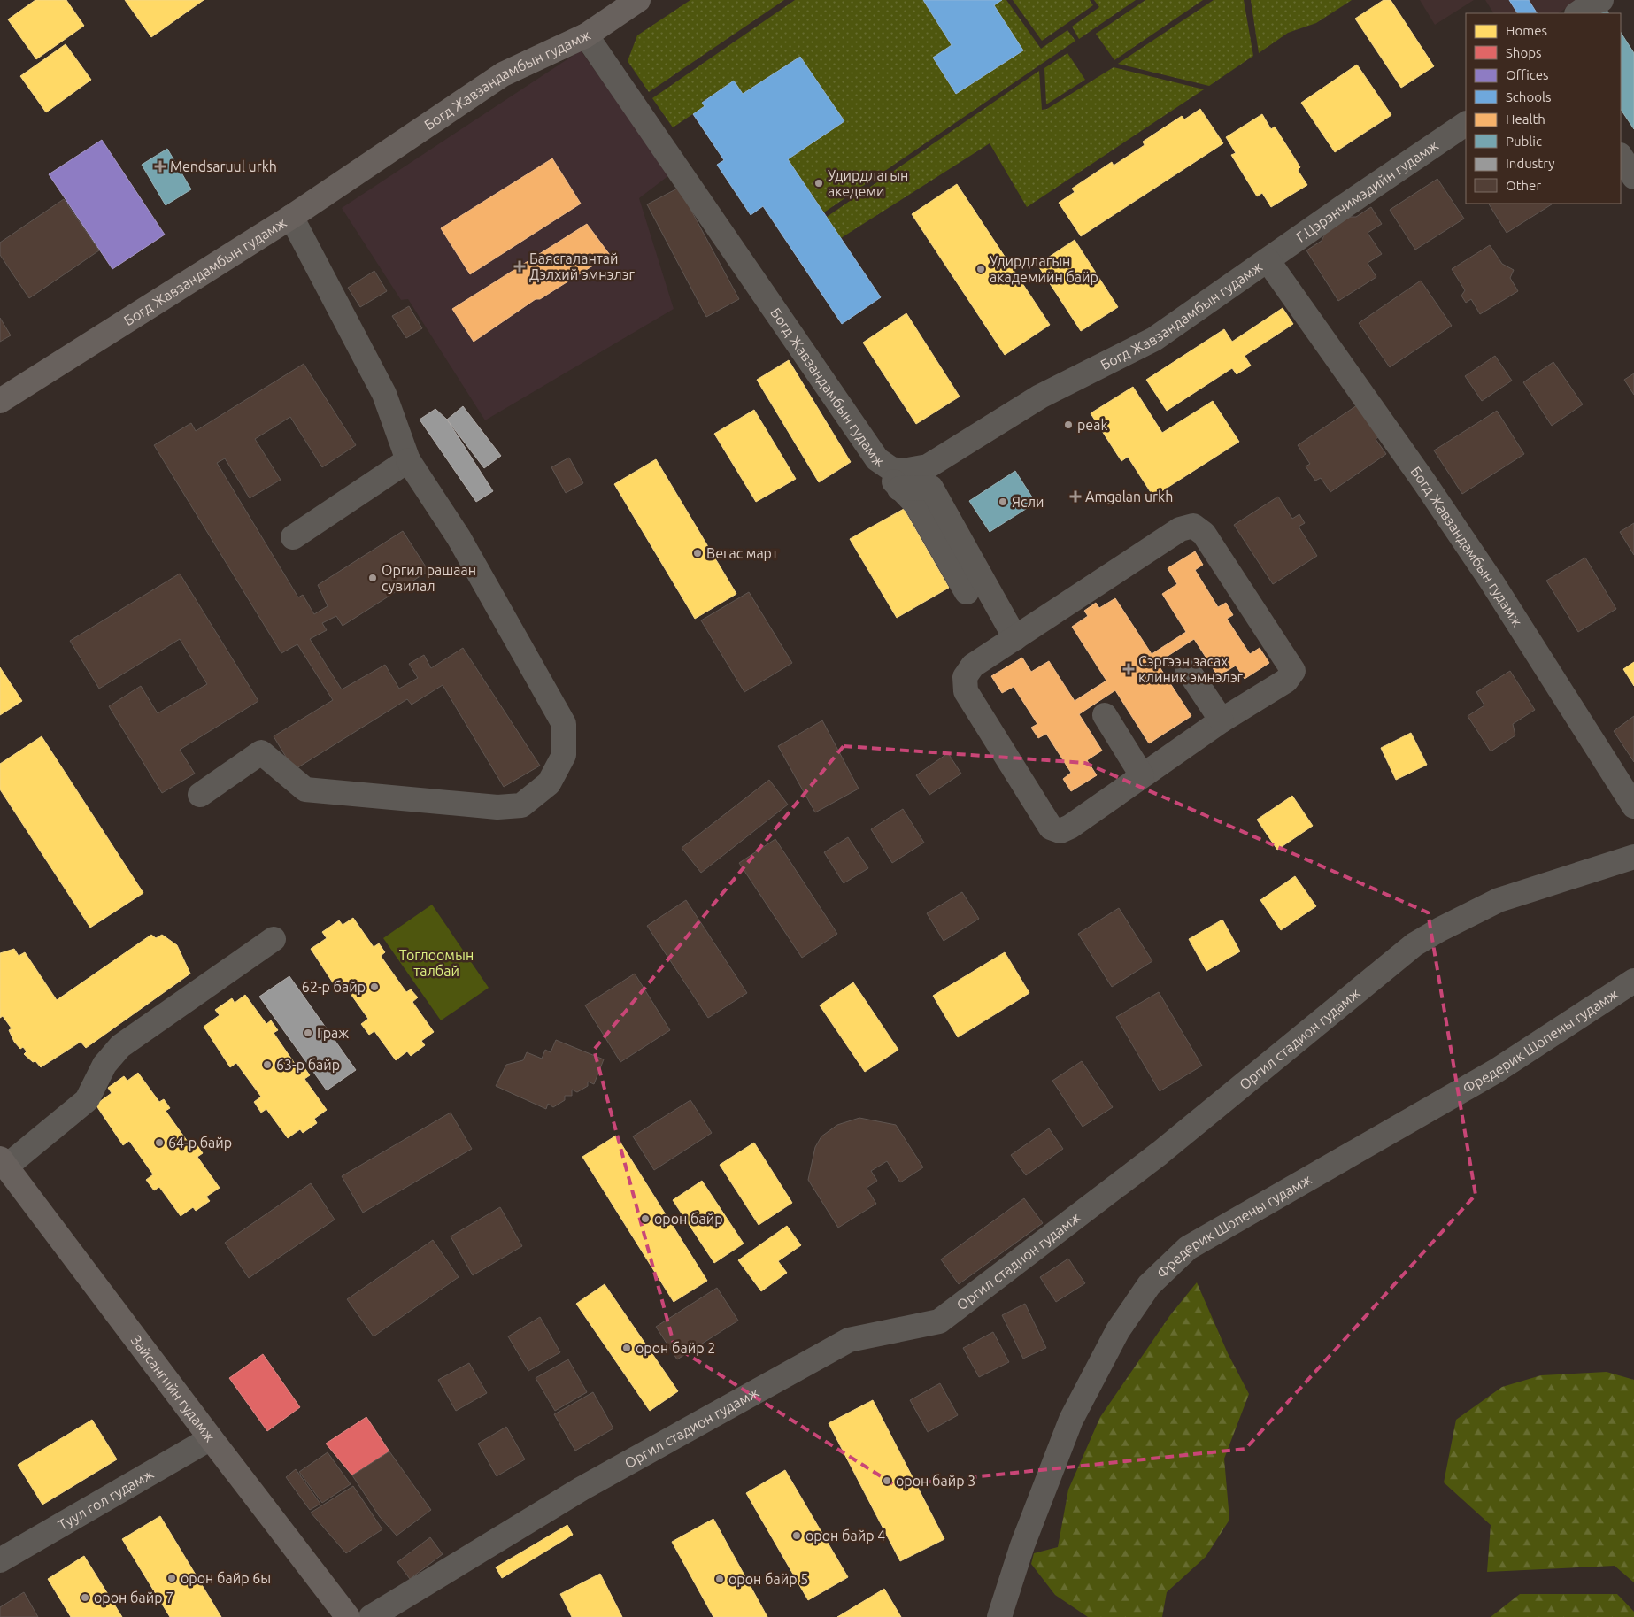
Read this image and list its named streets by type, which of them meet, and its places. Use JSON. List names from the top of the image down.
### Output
{
  "streets": {
    "main road": ["Богд Жавзандамбын гудамж", "Зайсангийн гудамж"],
    "street": [
      "Г.Цэрэнчимэдийн гудамж",
      "Оргил стадион гудамж",
      "Фредерик Шопены гудамж",
      "Туул гол гудамж"
    ]
  },
  "crossings": [
    ["Богд Жавзандамбын гудамж", "Г.Цэрэнчимэдийн гудамж"],
    ["Зайсангийн гудамж", "Туул гол гудамж"]
  ],
  "parks": ["Тоглоомын талбай"],
  "places": {
    "health": [
      "Mendsaruul urkh",
      "Баясгалантай Дэлхий эмнэлэг",
      "Amgalan urkh",
      "Сэргээн засах клиник эмнэлэг"
    ],
    "other": [
      "Удирдлагын акедеми",
      "Удирдлагын академийн байр",
      "peak",
      "Ясли",
      "Вегас март",
      "Оргил рашаан сувилал",
      "62-р байр",
      "Граж",
      "63-р байр",
      "64-р байр",
      "орон байр",
      "орон байр 2",
      "орон байр 3",
      "орон байр 4",
      "орон байр 6ы",
      "орон байр 5",
      "орон байр 7"
    ]
  },
  "legend": [
    "Homes",
    "Shops",
    "Offices",
    "Schools",
    "Health",
    "Public",
    "Industry",
    "Other"
  ]
}
